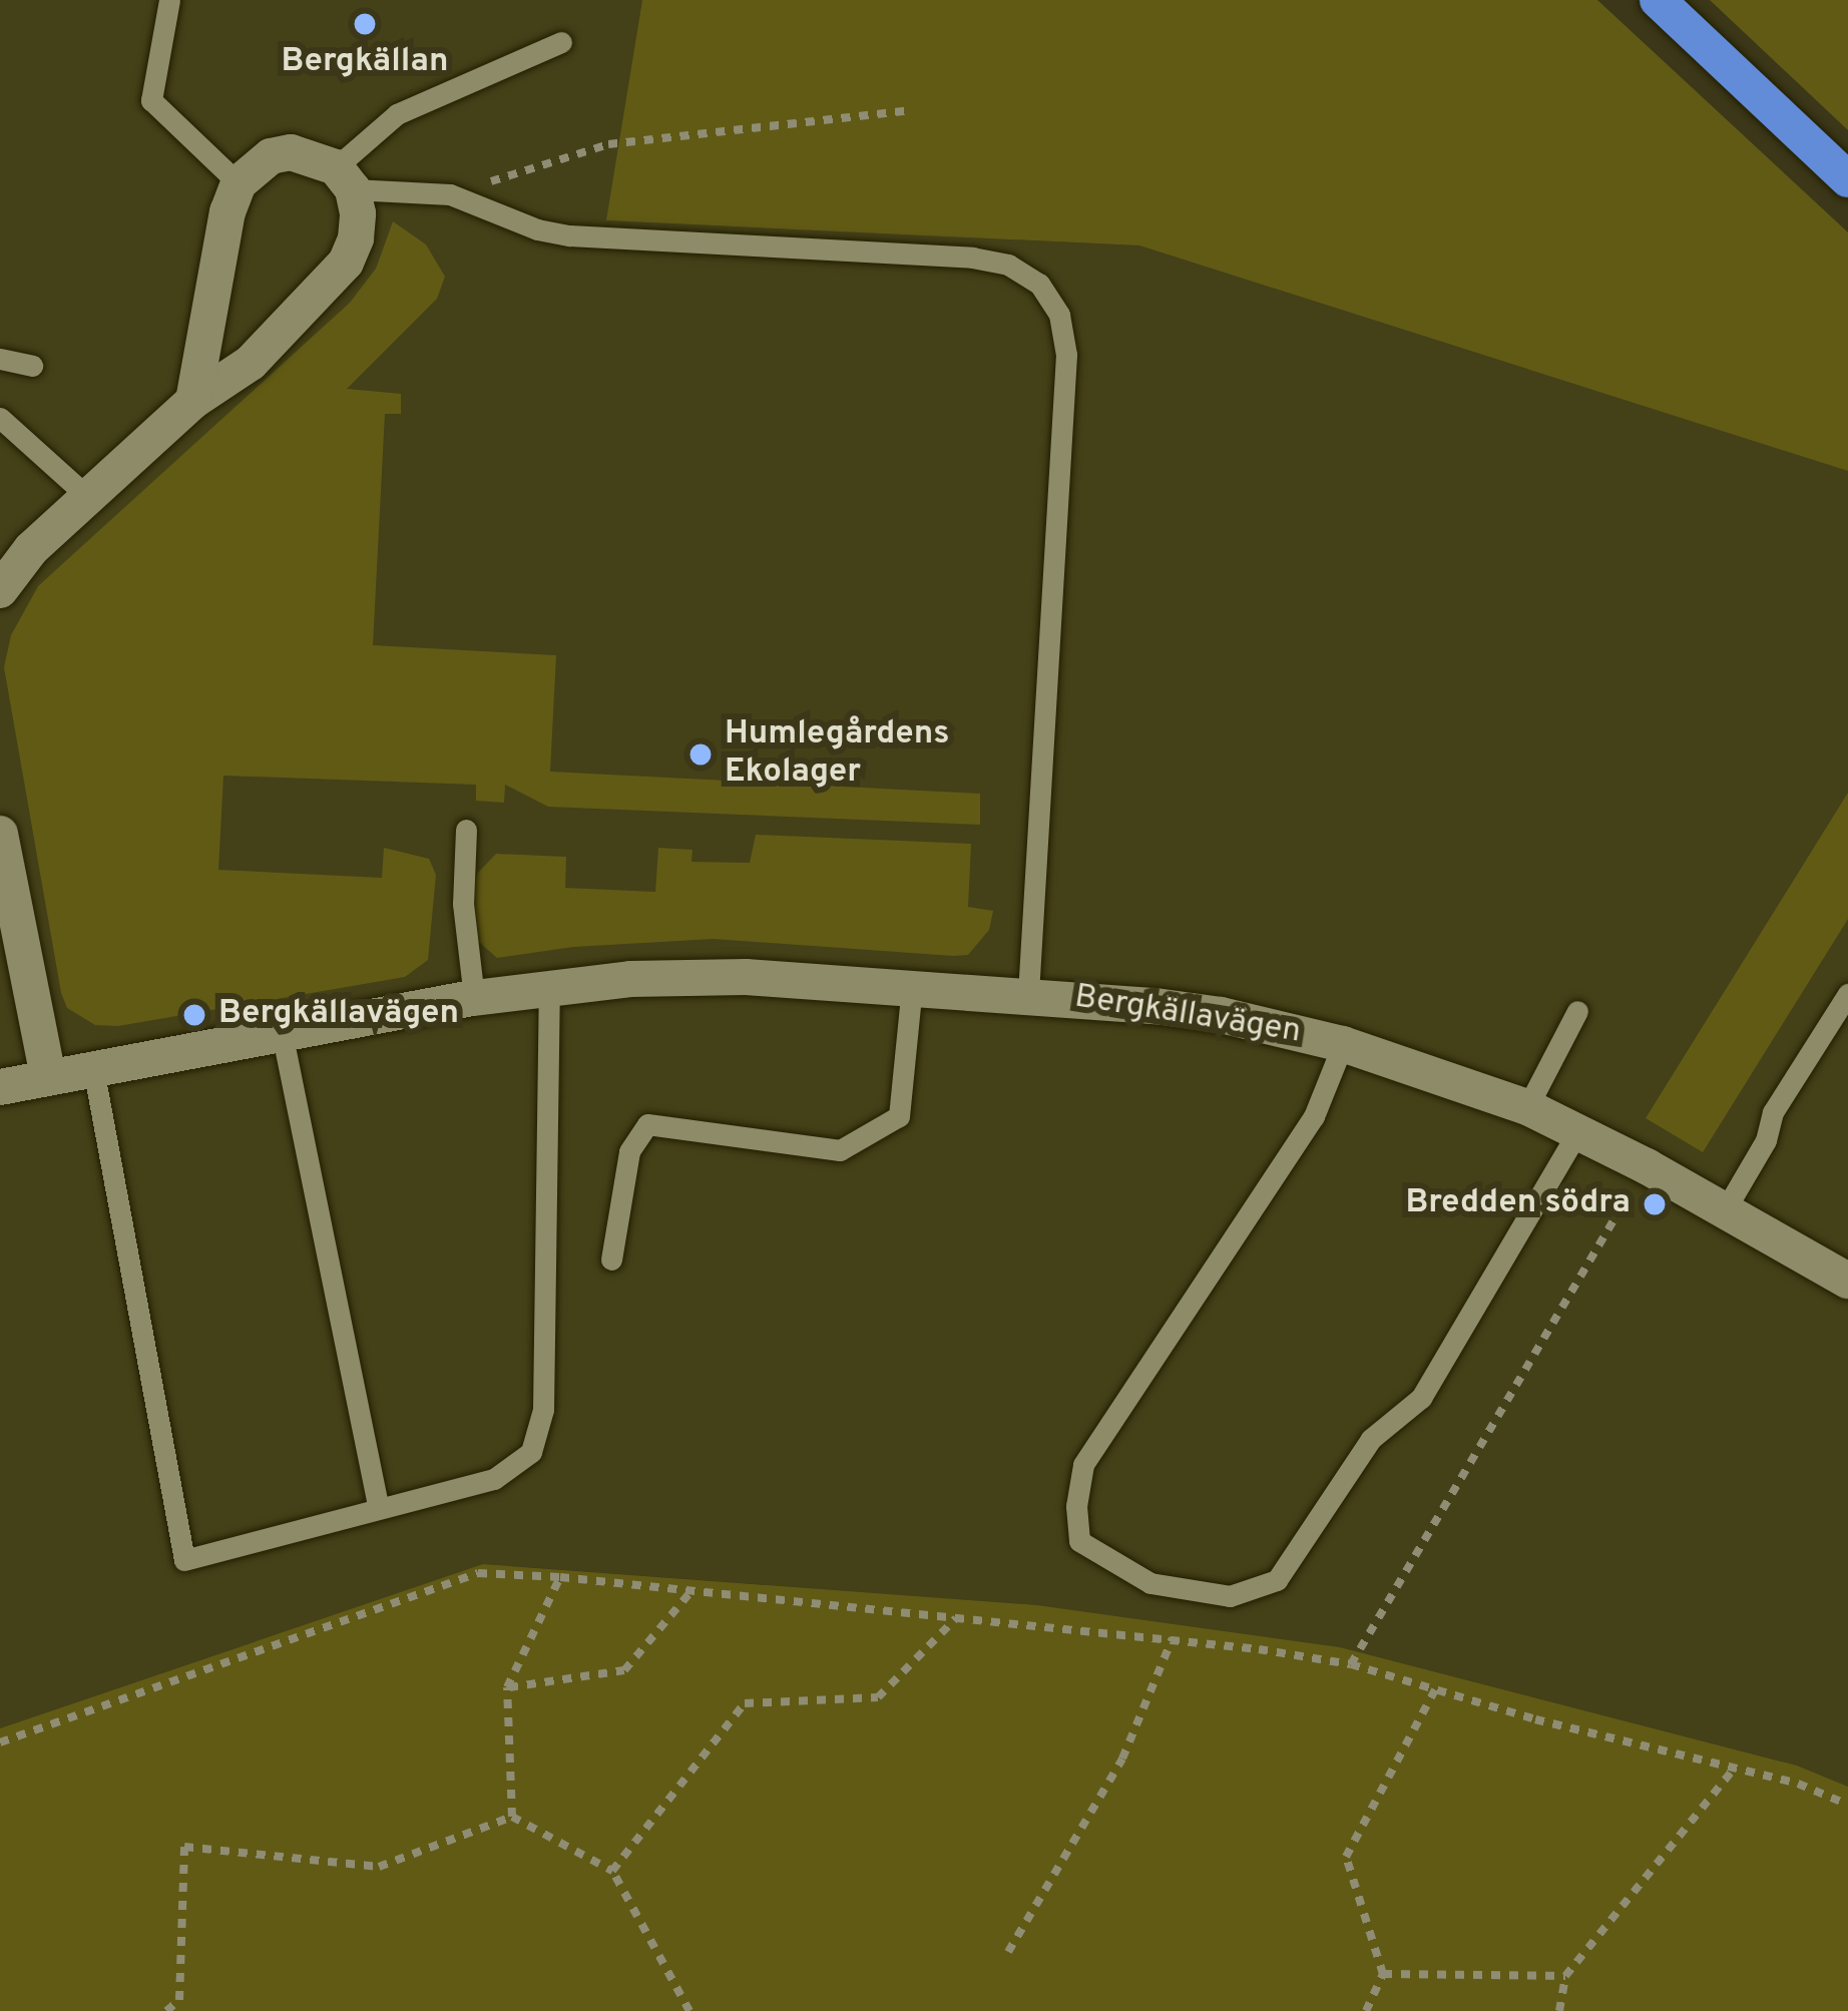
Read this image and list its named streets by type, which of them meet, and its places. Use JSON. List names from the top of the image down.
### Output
{
  "streets": {
    "street": ["Bergkällavägen"]
  },
  "places": [
    "Bergkällan",
    "Humlegårdens Ekolager",
    "Bergkällavägen",
    "Bredden södra"
  ]
}
